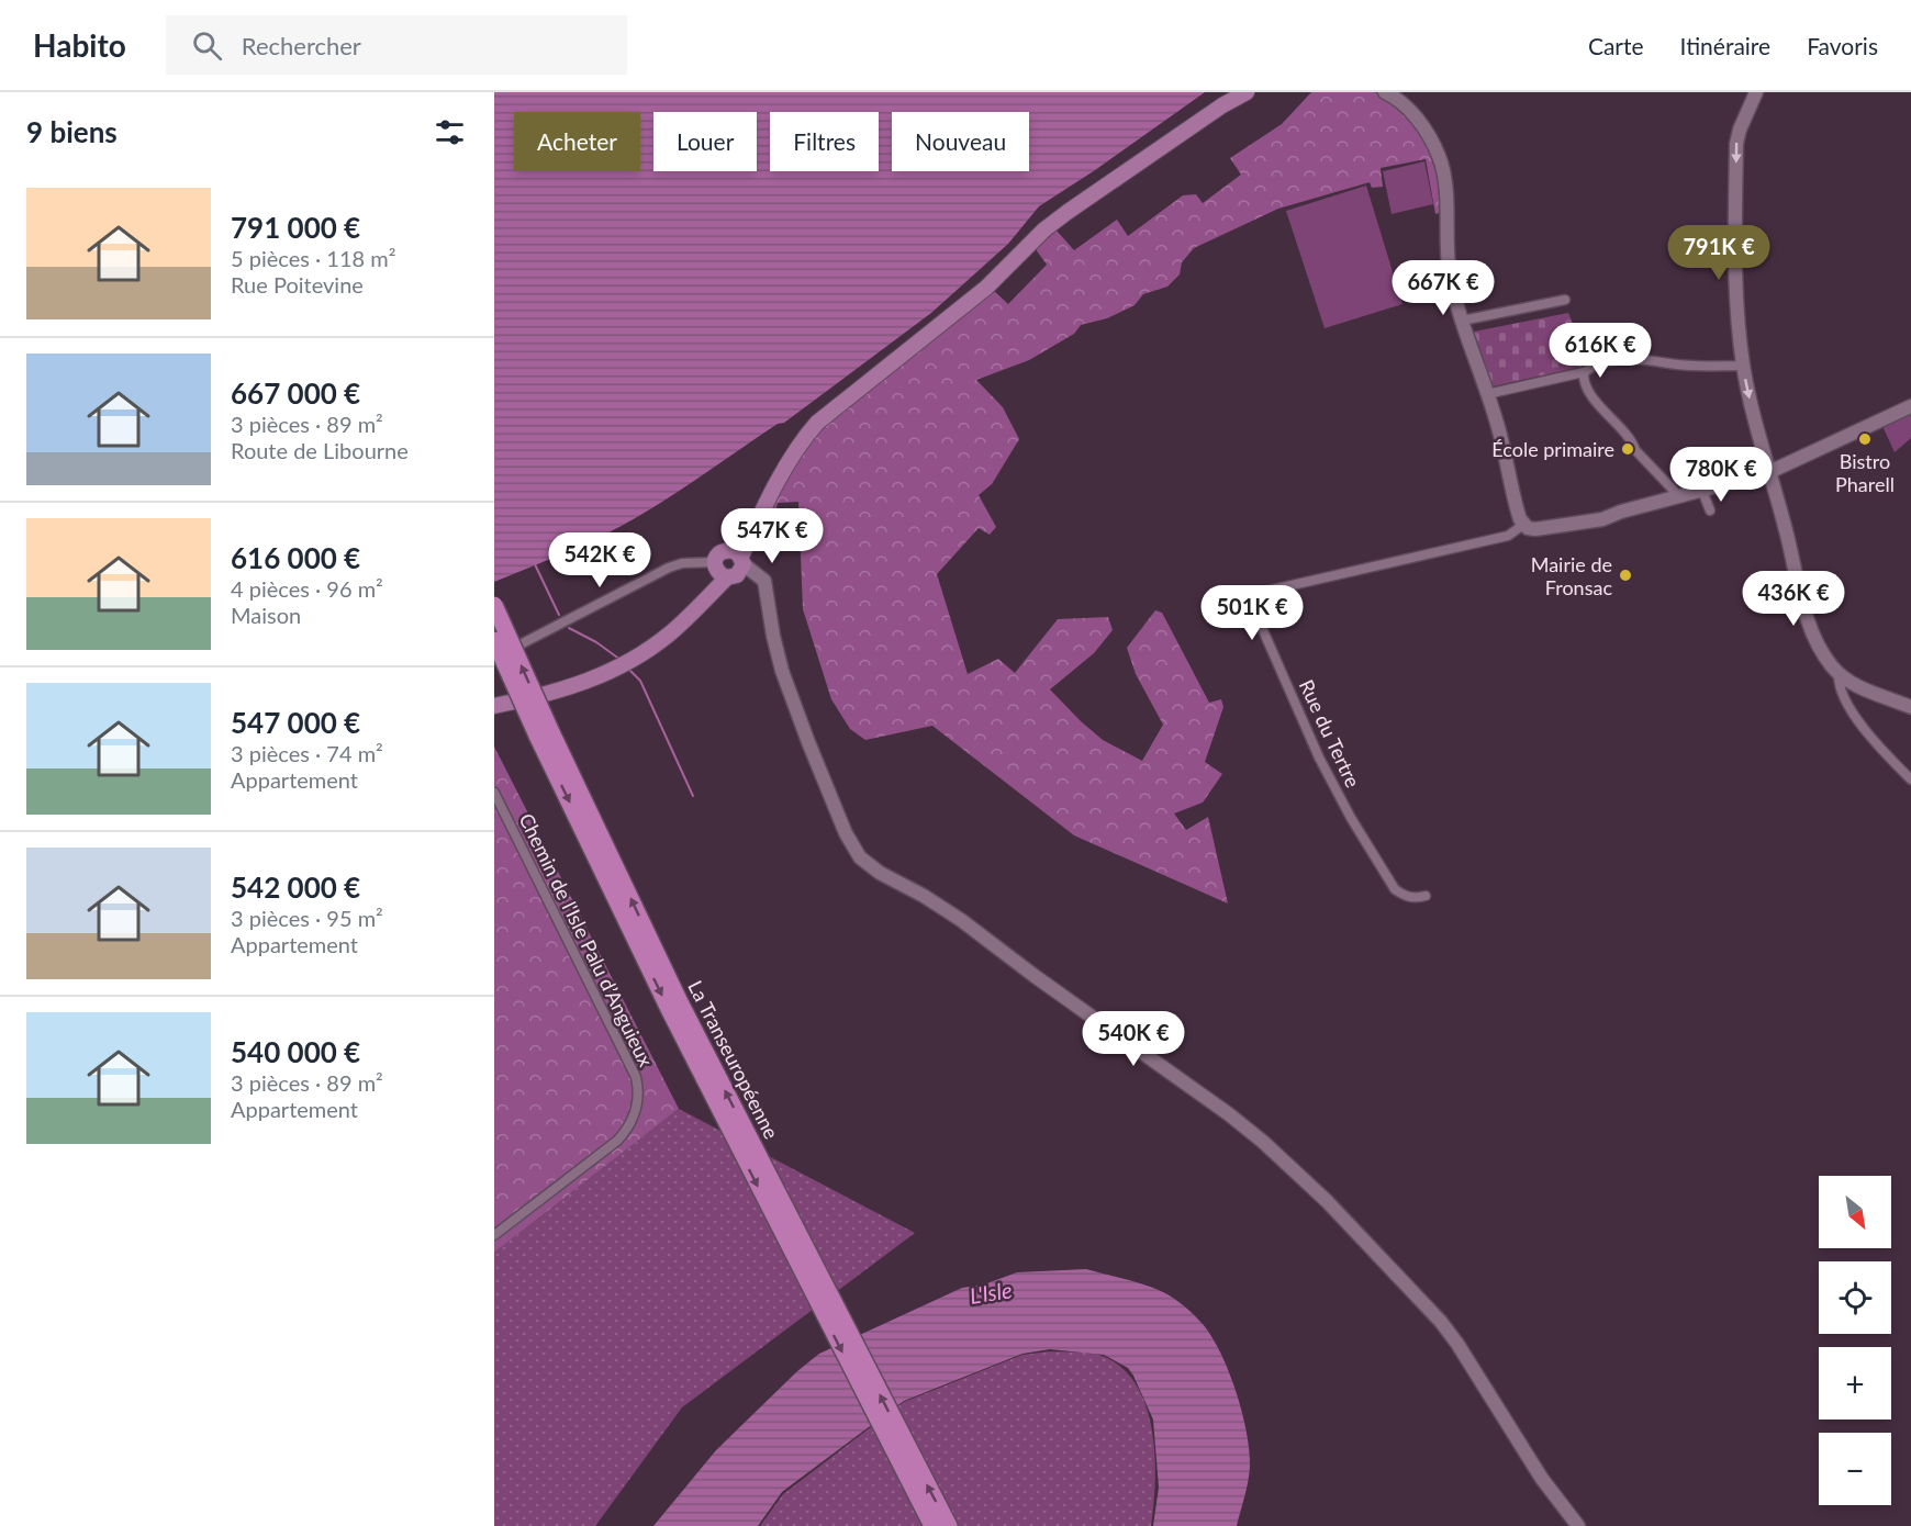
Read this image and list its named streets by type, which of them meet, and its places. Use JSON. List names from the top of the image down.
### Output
{
  "streets": {
    "highway": ["La Transeuropéenne"],
    "street": ["Rue du Tertre", "Chemin de l'Isle Palu d’Anguieux"]
  },
  "water": ["L'Isle"],
  "places": ["Bistro Pharell", "École primaire", "Mairie de Fronsac"],
  "north": "bottom right",
  "page": {
    "header": "Habito",
    "search": "Rechercher",
    "nav": ["Carte", "Itinéraire", "Favoris"],
    "heading": "9 biens",
    "chip": [
      "Acheter",
      "Louer",
      "Filtres",
      "Nouveau"
    ],
    "list": [
      {
        "name": "791 000 €",
        "note": "5 pièces · 118 m² · Rue Poitevine"
      },
      {
        "name": "667 000 €",
        "note": "3 pièces · 89 m² · Route de Libourne"
      },
      {
        "name": "616 000 €",
        "note": "4 pièces · 96 m² · Maison"
      },
      {
        "name": "547 000 €",
        "note": "3 pièces · 74 m² · Appartement"
      },
      {
        "name": "542 000 €",
        "note": "3 pièces · 95 m² · Appartement"
      },
      {
        "name": "540 000 €",
        "note": "3 pièces · 89 m² · Appartement"
      }
    ],
    "price": [
      "791K €",
      "667K €",
      "616K €",
      "780K €",
      "547K €",
      "542K €",
      "436K €",
      "501K €",
      "540K €"
    ],
    "map_buttons": ["+", "−"]
  }
}
